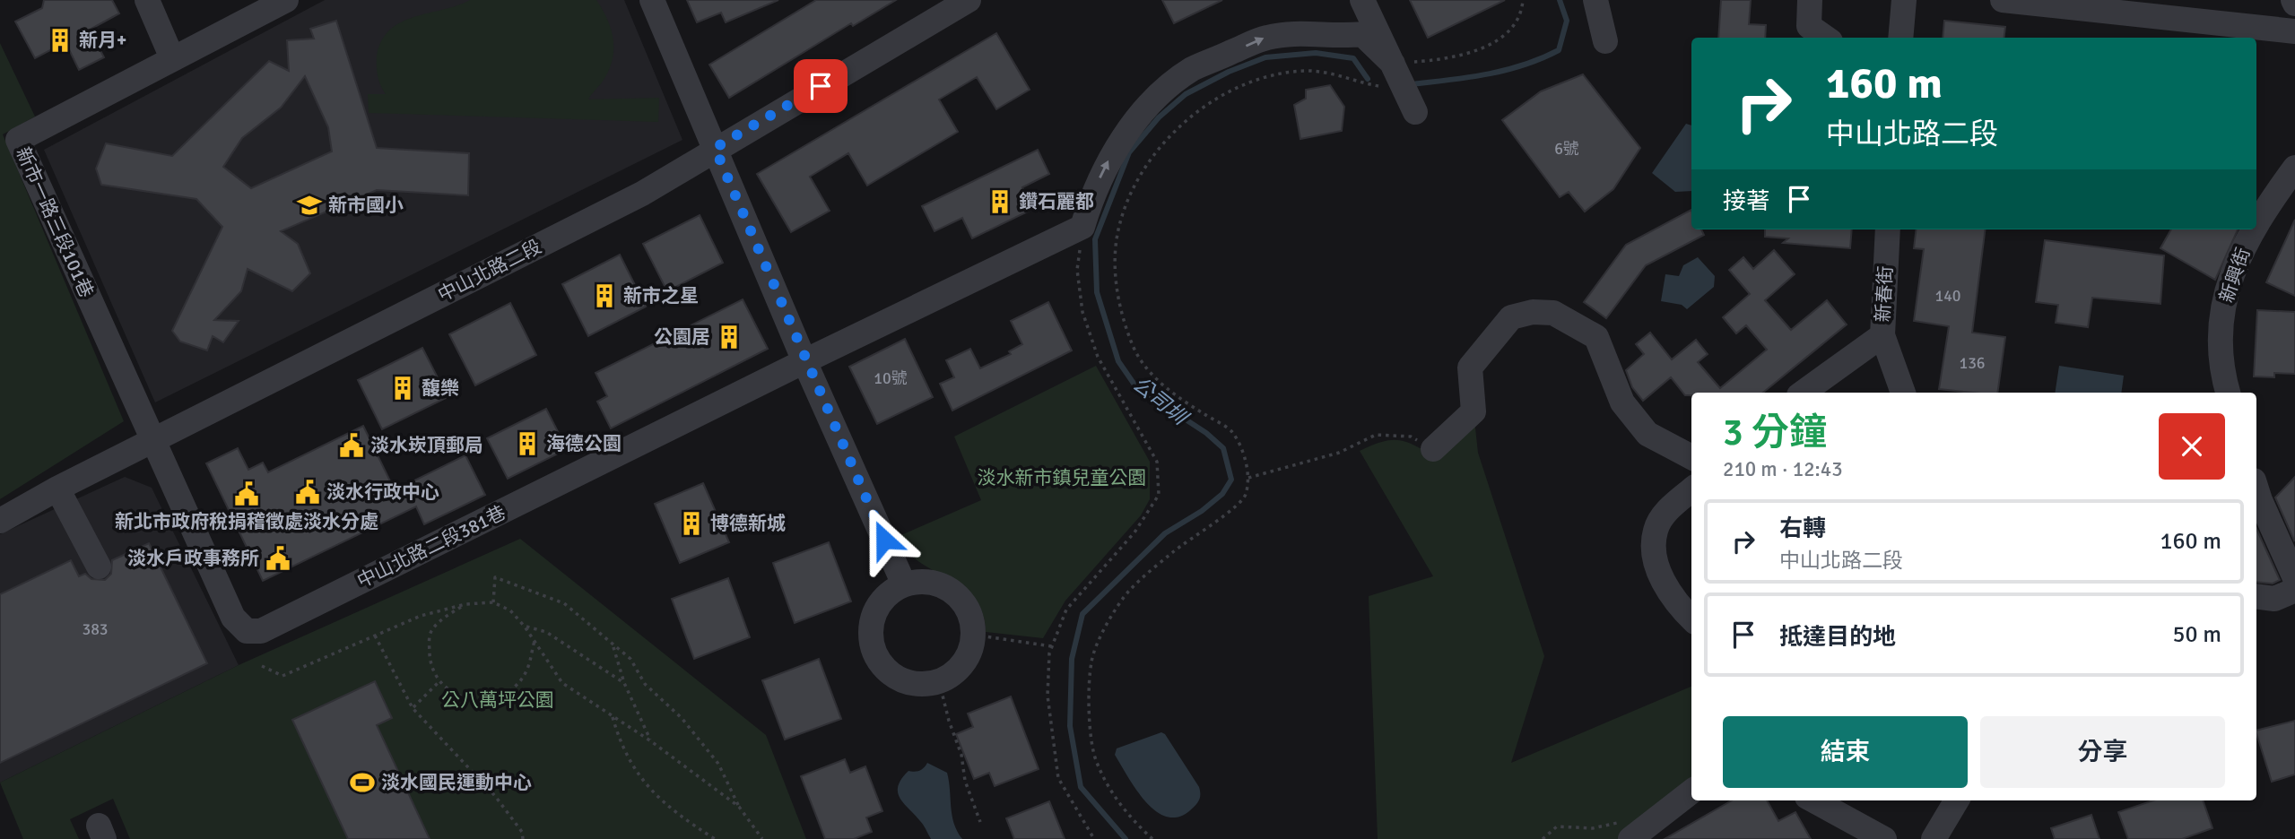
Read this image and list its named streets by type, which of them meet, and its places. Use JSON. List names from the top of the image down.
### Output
{
  "streets": {
    "street": [
      "新市一路三段101巷",
      "中山北路二段",
      "新興街",
      "新春街",
      "中山北路二段381巷"
    ]
  },
  "crossings": [
    ["新市一路三段101巷", "中山北路二段"],
    ["新市一路三段101巷", "中山北路二段381巷"],
    ["中山北路二段", "中山北路二段381巷"]
  ],
  "water": ["公司圳"],
  "parks": ["淡水新市鎮兒童公園", "公八萬坪公園"],
  "places": {
    "building": [
      "新月+",
      "鑽石麗都",
      "新市之星",
      "公園居",
      "馥樂",
      "海德公園",
      "博德新城"
    ],
    "school or university": ["新市國小"],
    "public building": [
      "淡水崁頂郵局",
      "淡水行政中心",
      "新北市政府稅捐稽徵處淡水分處",
      "淡水戶政事務所"
    ],
    "sports": ["淡水國民運動中心"]
  },
  "house_numbers": [
    "6號",
    "140",
    "136",
    "10號",
    "383"
  ],
  "page": {
    "turn": ["160 m", "中山北路二段"],
    "then": "接著",
    "heading": ["3 分鐘", "210 m · 12:43"],
    "list": [
      {
        "name": "右轉",
        "note": "中山北路二段",
        "value": "160 m"
      },
      {
        "name": "抵達目的地",
        "value": "50 m"
      }
    ],
    "buttons": ["結束", "分享"]
  }
}
